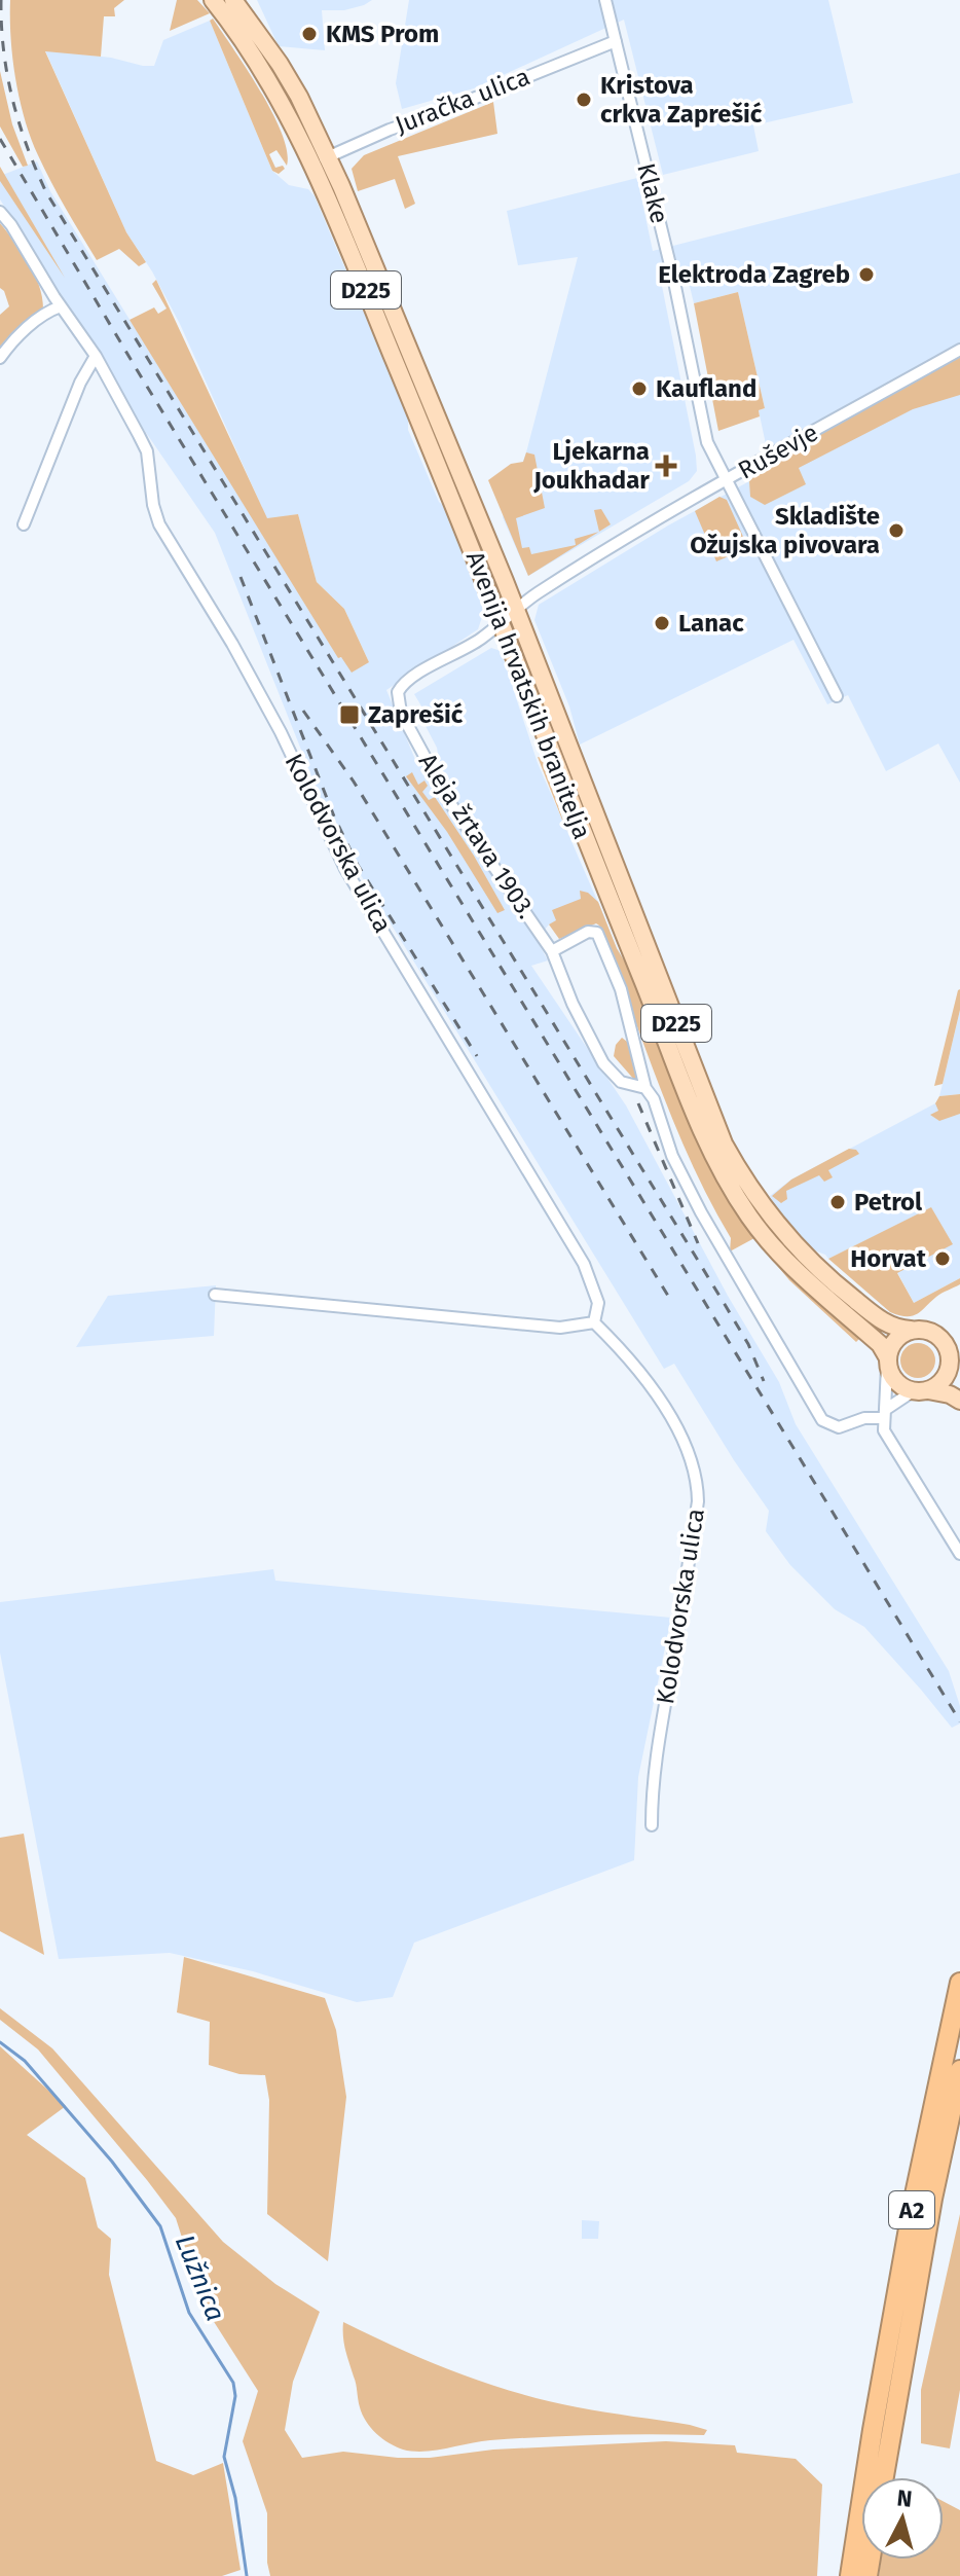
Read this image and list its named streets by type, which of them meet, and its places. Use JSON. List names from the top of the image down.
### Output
{
  "streets": {
    "highway": ["A2"],
    "main road": ["D225", "Avenija hrvatskih branitelja"],
    "street": [
      "Juračka ulica",
      "Klake",
      "Ruševje",
      "Aleja žrtava 1903.",
      "Kolodvorska ulica"
    ]
  },
  "crossings": [
    ["Juračka ulica", "Klake"],
    ["Juračka ulica", "Avenija hrvatskih branitelja"],
    ["Klake", "Ruševje"],
    ["D225", "Avenija hrvatskih branitelja"],
    ["Ruševje", "Avenija hrvatskih branitelja"],
    ["Ruševje", "Aleja žrtava 1903."],
    ["Avenija hrvatskih branitelja", "Aleja žrtava 1903."]
  ],
  "water": ["Lužnica"],
  "places": {
    "other": [
      "KMS Prom",
      "Kristova crkva Zaprešić",
      "Elektroda Zagreb",
      "Kaufland",
      "Skladište Ožujska pivovara",
      "Lanac",
      "Petrol",
      "Horvat"
    ],
    "health": ["Ljekarna Joukhadar"],
    "transit": ["Zaprešić"]
  },
  "north": "top"
}
